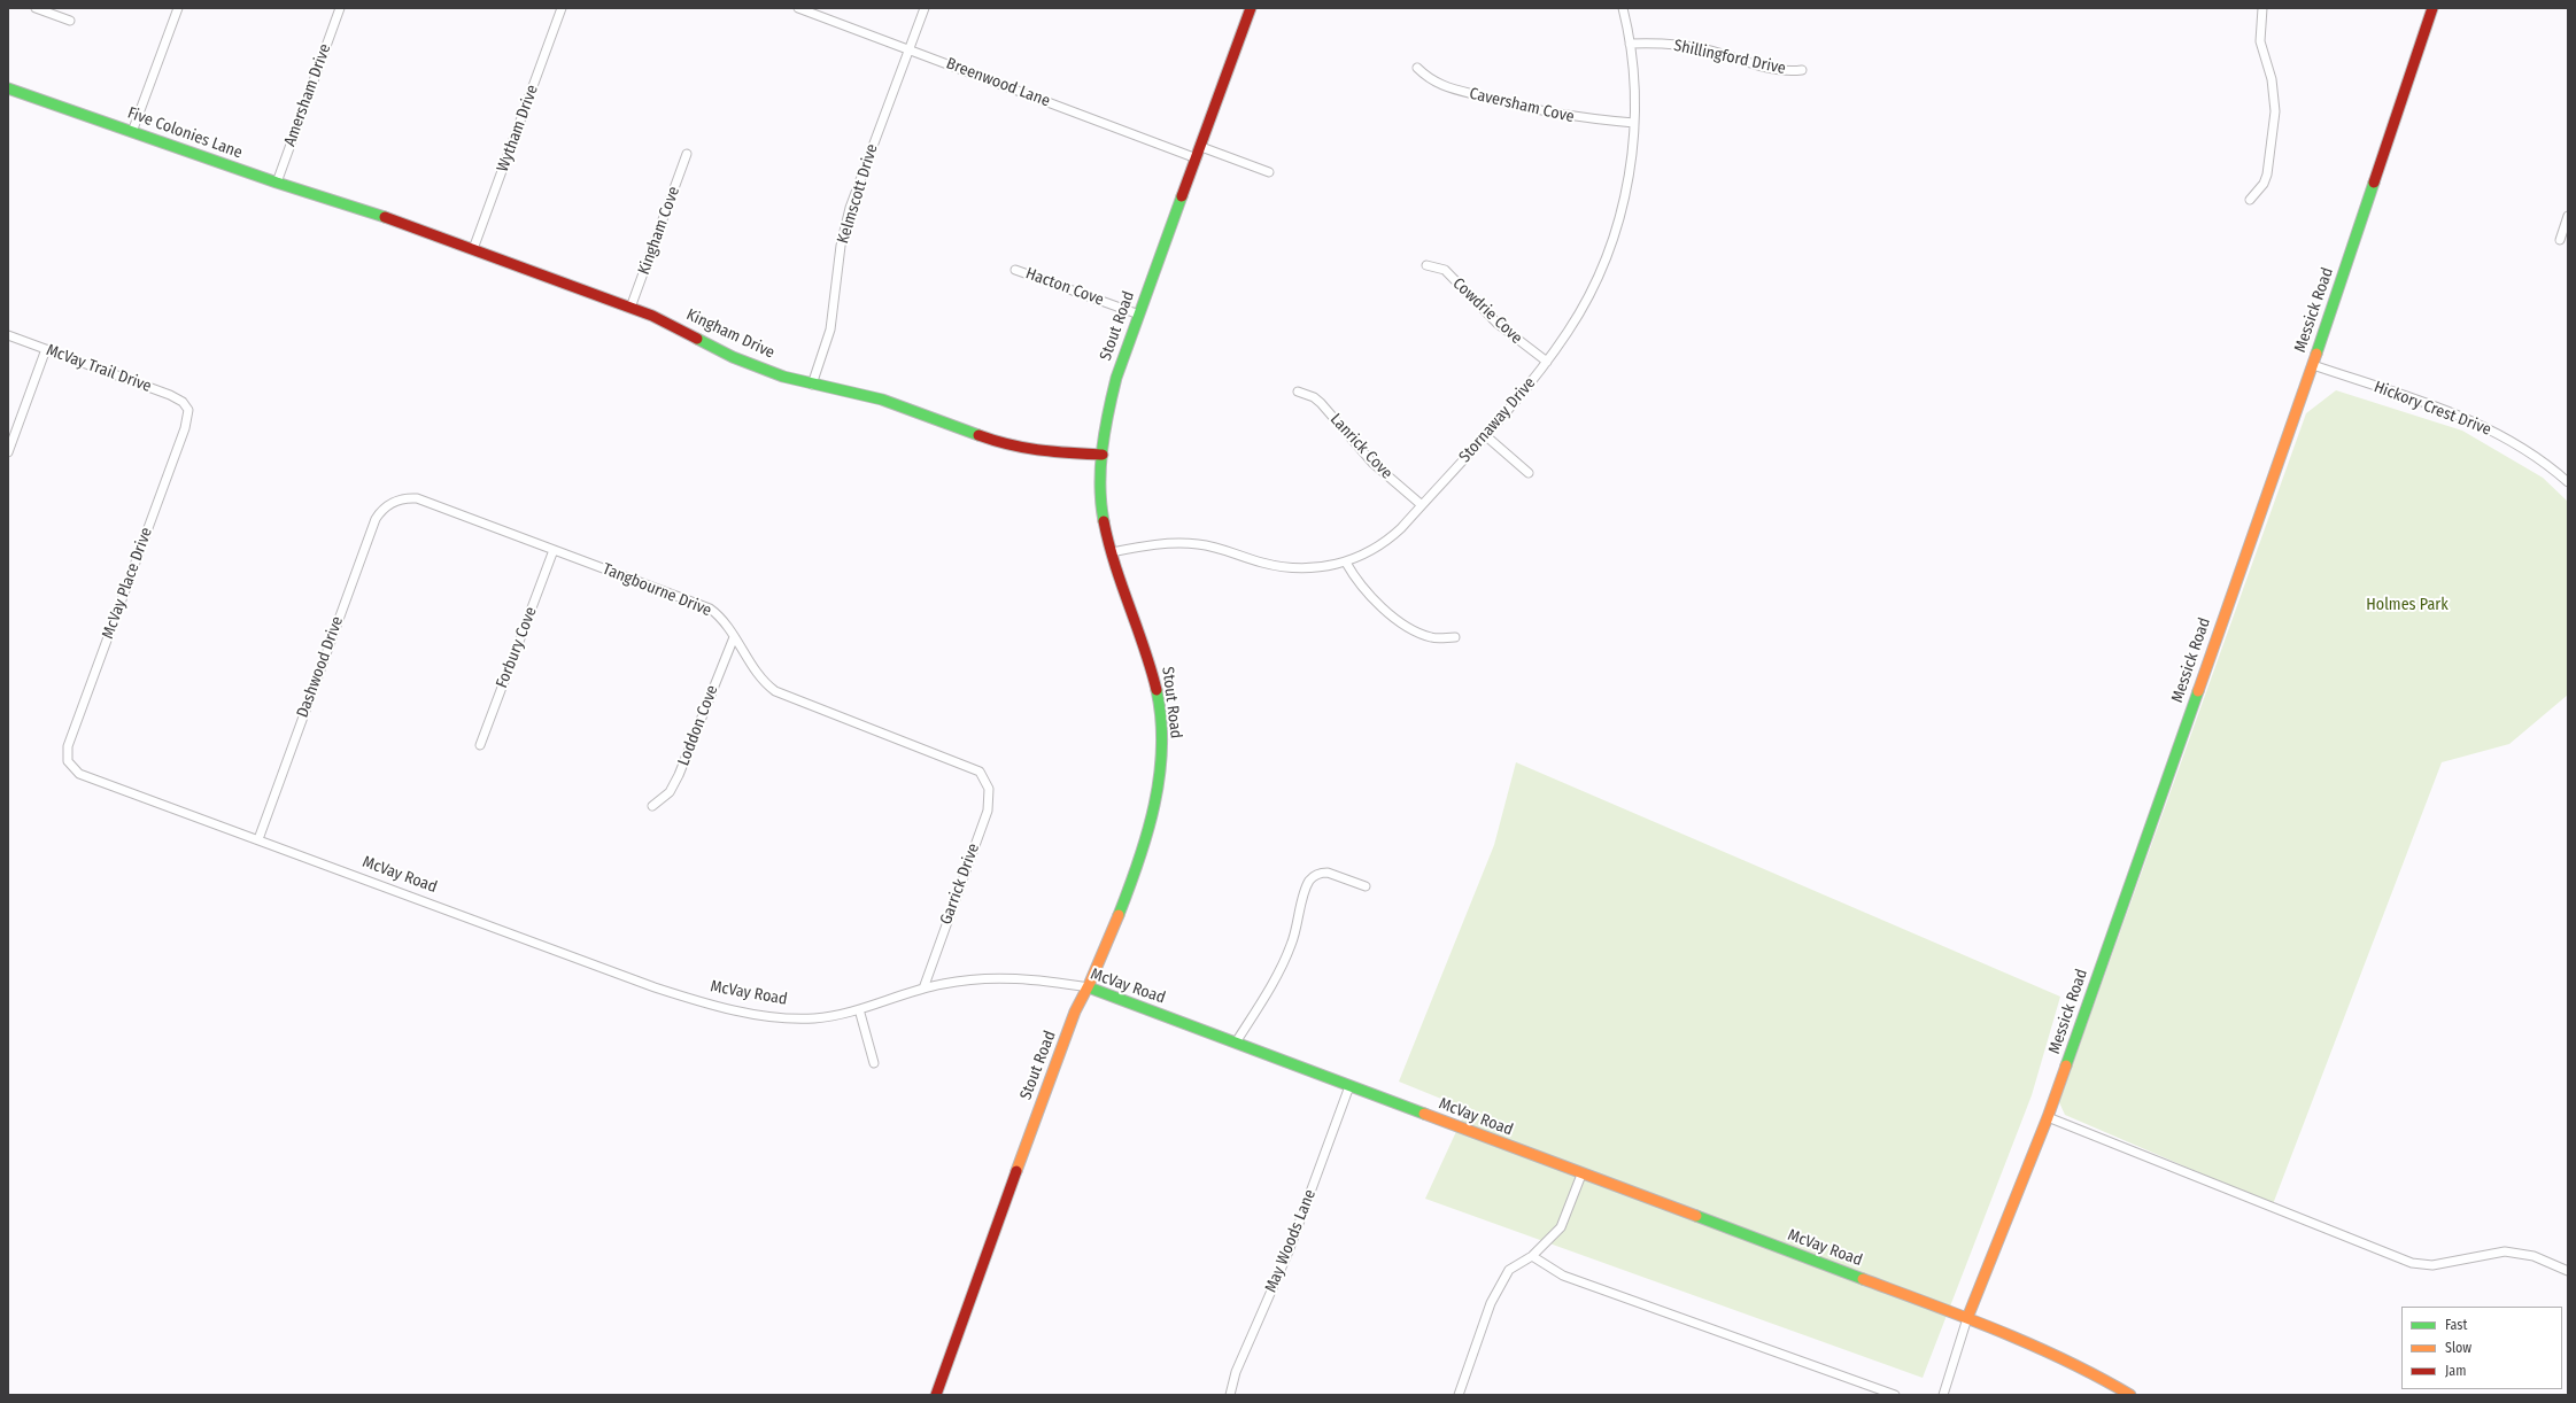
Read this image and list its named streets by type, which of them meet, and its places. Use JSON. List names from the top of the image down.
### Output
{
  "streets": {
    "street": [
      "Shillingford Drive",
      "Breenwood Lane",
      "Amersham Drive",
      "Caversham Cove",
      "Wytham Drive",
      "Five Colonies Lane",
      "Kelmscott Drive",
      "Kingham Cove",
      "Hacton Cove",
      "Messick Road",
      "Cowdrie Cove",
      "Stout Road",
      "Kingham Drive",
      "McVay Trail Drive",
      "Hickory Crest Drive",
      "Stornaway Drive",
      "Lanrick Cove",
      "McVay Place Drive",
      "Tangbourne Drive",
      "Forbury Cove",
      "Dashwood Drive",
      "Loddon Cove",
      "McVay Road",
      "Garrick Drive",
      "May Woods Lane"
    ]
  },
  "crossings": [
    ["Shillingford Drive", "Stornaway Drive"],
    ["Breenwood Lane", "Kelmscott Drive"],
    ["Breenwood Lane", "Stout Road"],
    ["Amersham Drive", "Five Colonies Lane"],
    ["Caversham Cove", "Stornaway Drive"],
    ["Wytham Drive", "Kingham Drive"],
    ["Five Colonies Lane", "Kingham Drive"],
    ["Kelmscott Drive", "Kingham Drive"],
    ["Kingham Cove", "Kingham Drive"],
    ["Hacton Cove", "Stout Road"],
    ["Messick Road", "Hickory Crest Drive"],
    ["Messick Road", "McVay Road"],
    ["Cowdrie Cove", "Stornaway Drive"],
    ["Stout Road", "Kingham Drive"],
    ["Stout Road", "Stornaway Drive"],
    ["Stout Road", "McVay Road"],
    ["McVay Trail Drive", "McVay Place Drive"],
    ["Stornaway Drive", "Lanrick Cove"],
    ["McVay Place Drive", "McVay Road"],
    ["Tangbourne Drive", "Forbury Cove"],
    ["Tangbourne Drive", "Dashwood Drive"],
    ["Tangbourne Drive", "Loddon Cove"],
    ["Tangbourne Drive", "Garrick Drive"],
    ["Dashwood Drive", "McVay Road"],
    ["McVay Road", "Garrick Drive"],
    ["McVay Road", "May Woods Lane"]
  ],
  "parks": ["Holmes Park"],
  "legend": ["Fast", "Slow", "Jam"]
}
